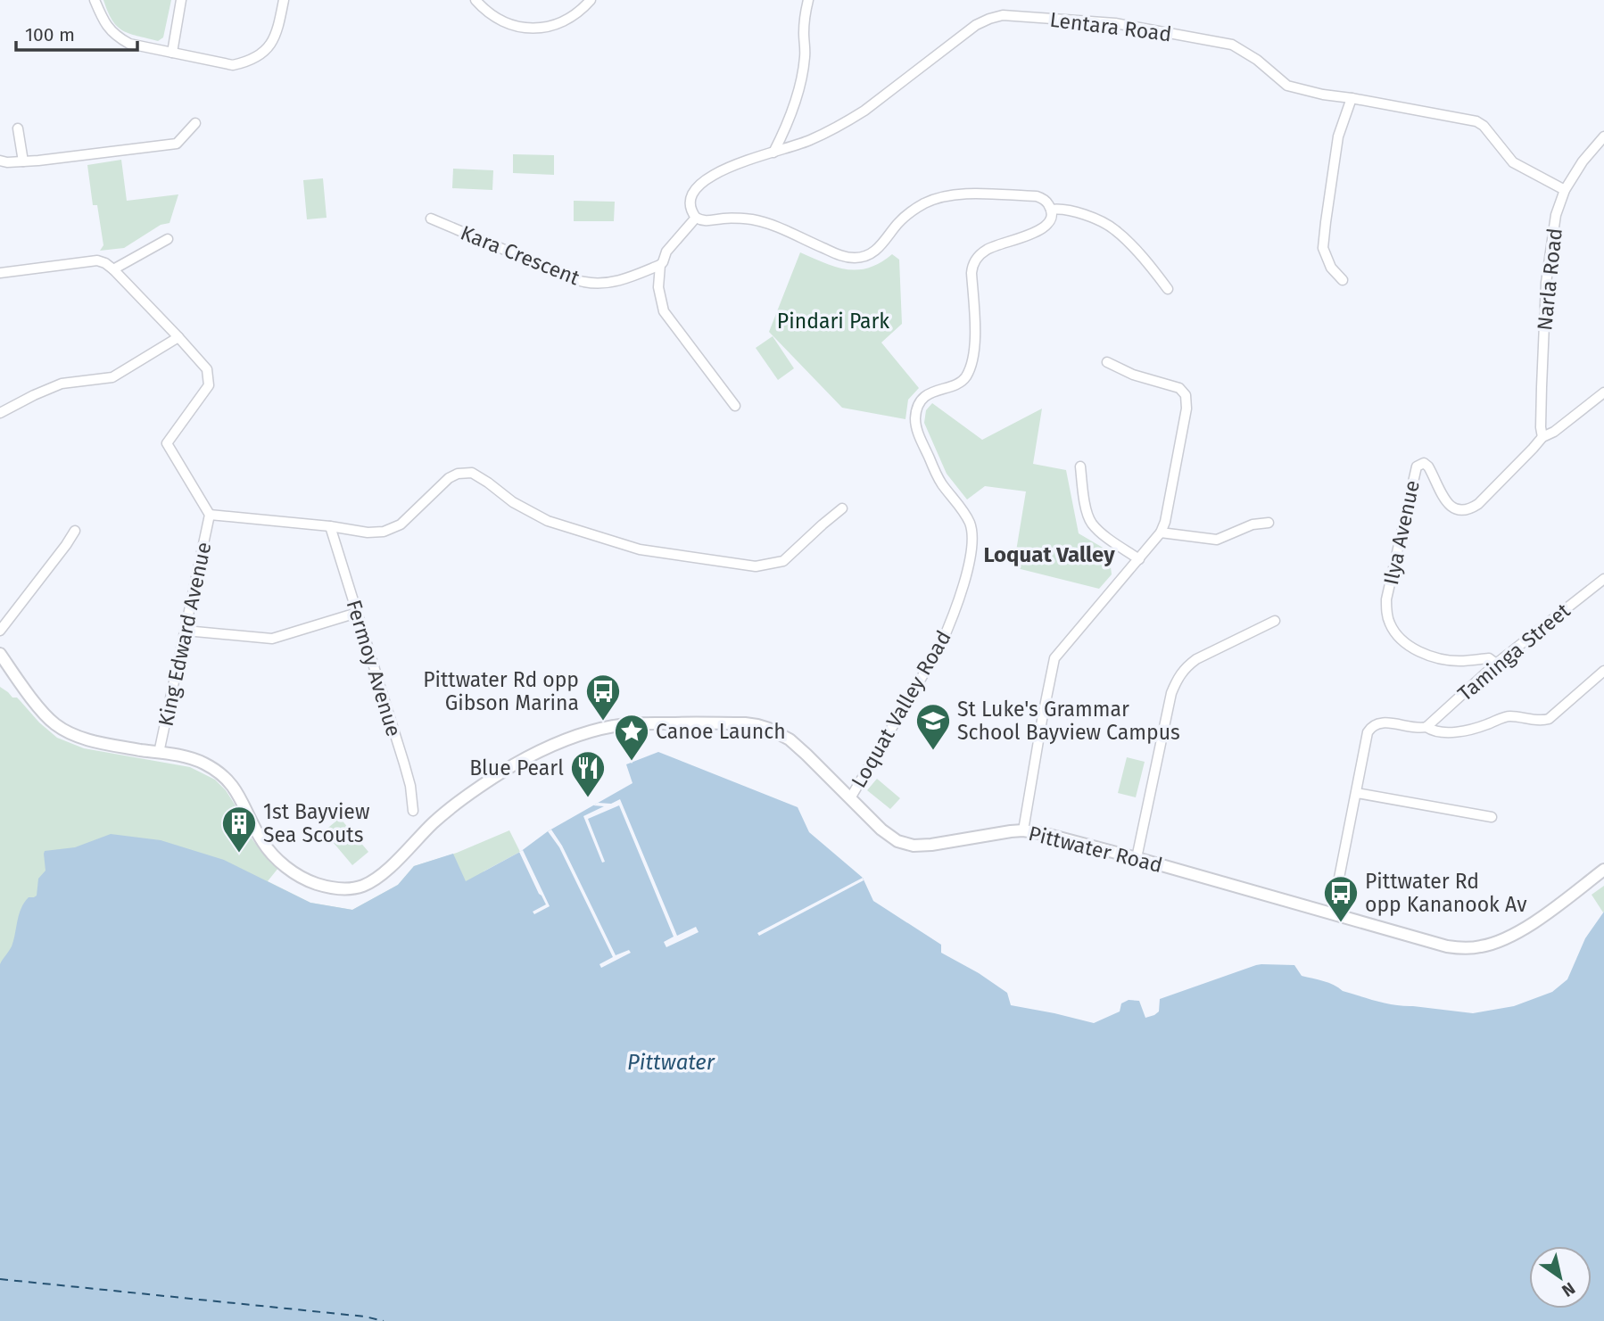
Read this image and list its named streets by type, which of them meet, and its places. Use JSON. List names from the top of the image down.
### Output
{
  "streets": {
    "main road": ["Pittwater Road"],
    "street": [
      "Lentara Road",
      "Kara Crescent",
      "Narla Road",
      "Ilya Avenue",
      "King Edward Avenue",
      "Taminga Street",
      "Fermoy Avenue",
      "Loquat Valley Road"
    ]
  },
  "crossings": [
    ["Lentara Road", "Narla Road"],
    ["Narla Road", "Ilya Avenue"],
    ["Ilya Avenue", "Taminga Street"],
    ["King Edward Avenue", "Pittwater Road"],
    ["Loquat Valley Road", "Pittwater Road"]
  ],
  "districts": ["Loquat Valley"],
  "water": ["Pittwater"],
  "parks": ["Pindari Park"],
  "places": {
    "bus stop": ["Pittwater Rd opp Gibson Marina", "Pittwater Rd opp Kananook Av"],
    "school or university": ["St Luke's Grammar School Bayview Campus"],
    "place": ["Canoe Launch"],
    "restaurant": ["Blue Pearl"],
    "building": ["1st Bayview Sea Scouts"]
  },
  "scale_bar": "100 m",
  "north": "bottom right"
}
